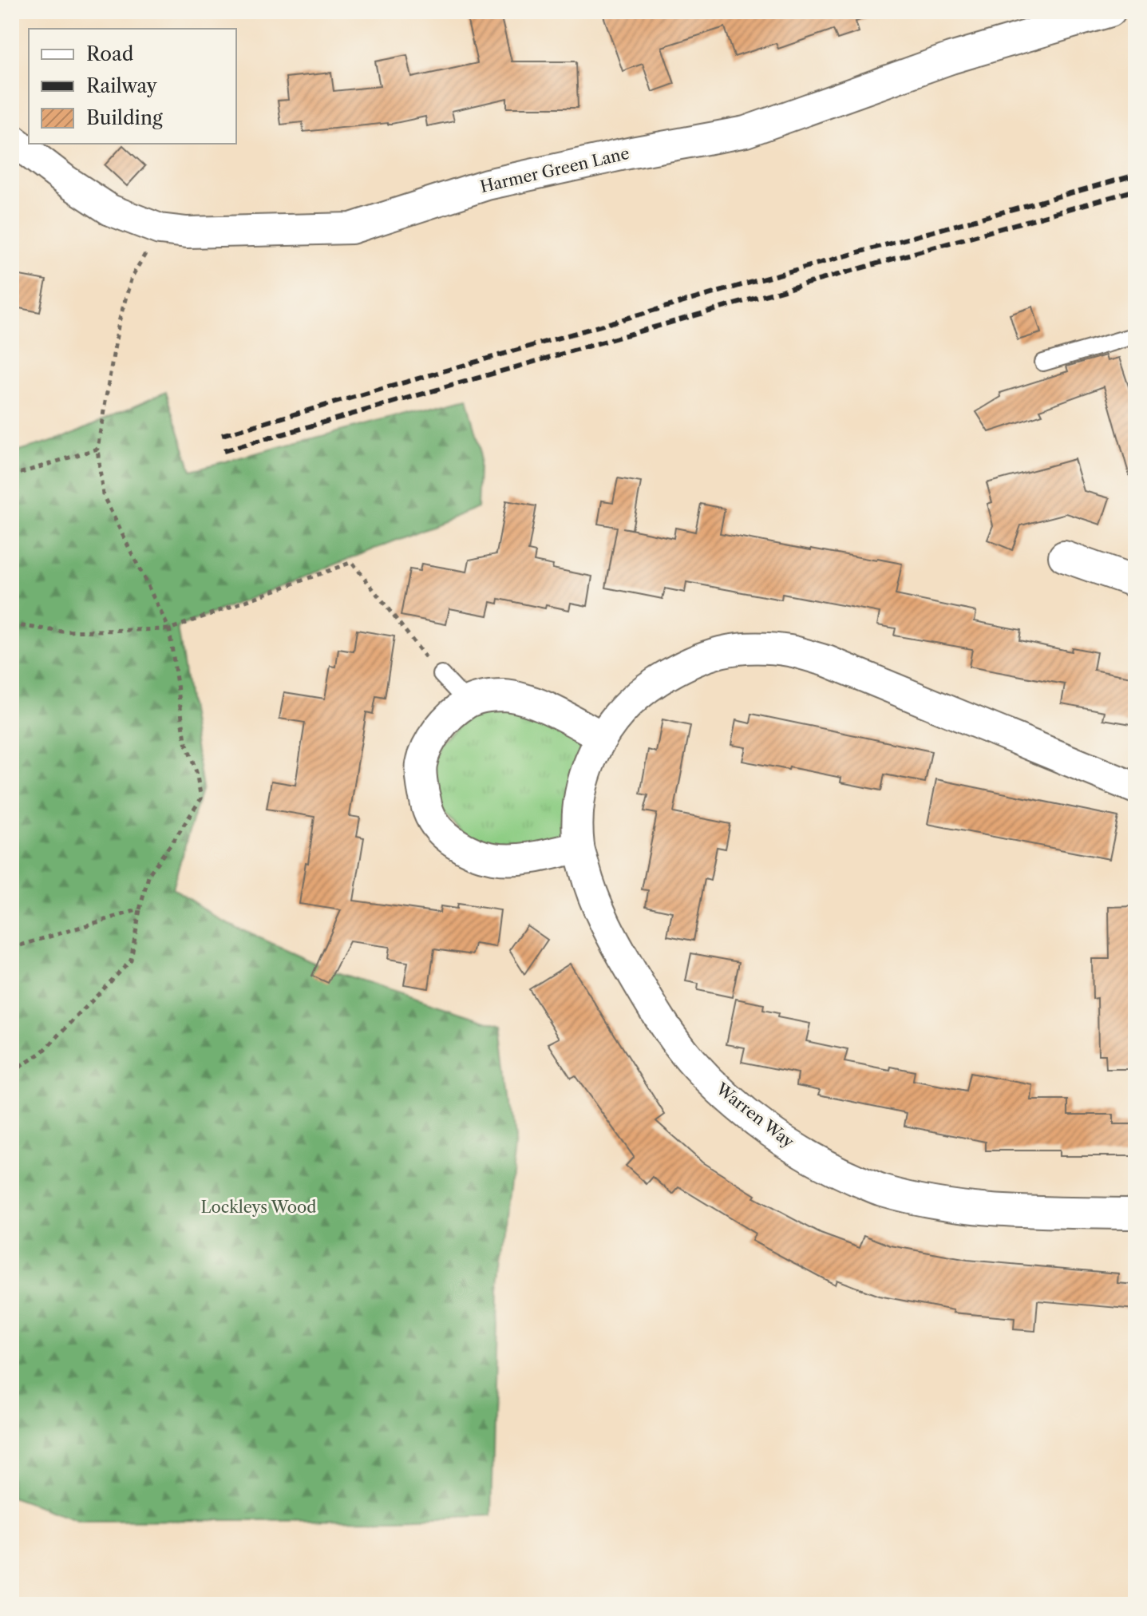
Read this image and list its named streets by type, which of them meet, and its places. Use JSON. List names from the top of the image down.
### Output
{
  "streets": {
    "street": ["Harmer Green Lane", "Warren Way"]
  },
  "parks": ["Lockleys Wood"],
  "legend": ["Road", "Railway", "Building"]
}
